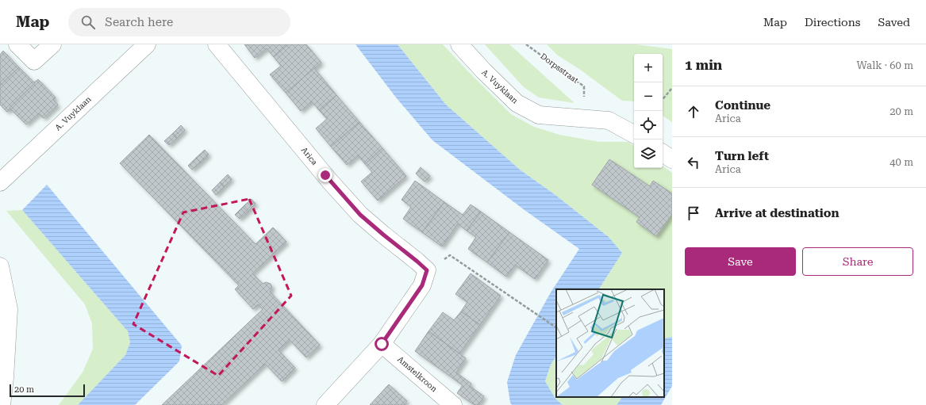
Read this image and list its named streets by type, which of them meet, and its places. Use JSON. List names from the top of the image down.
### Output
{
  "streets": {
    "street": ["A. Vuyklaan", "Arica", "Amstelkroon"],
    "path": ["Dorpsstraat"]
  },
  "crossings": [
    ["Dorpsstraat", "A. Vuyklaan"]
  ],
  "scale_bar": "20 m",
  "page": {
    "header": "Map",
    "search": "Search here",
    "nav": ["Map", "Directions", "Saved"],
    "heading": ["1 min", "Walk · 60 m"],
    "map_buttons": ["+", "−"],
    "list": [
      ["Continue", "Arica", "20 m"],
      ["Turn left", "Arica", "40 m"],
      "Arrive at destination"
    ],
    "buttons": ["Save", "Share"],
    "scale": "20 m"
  }
}
